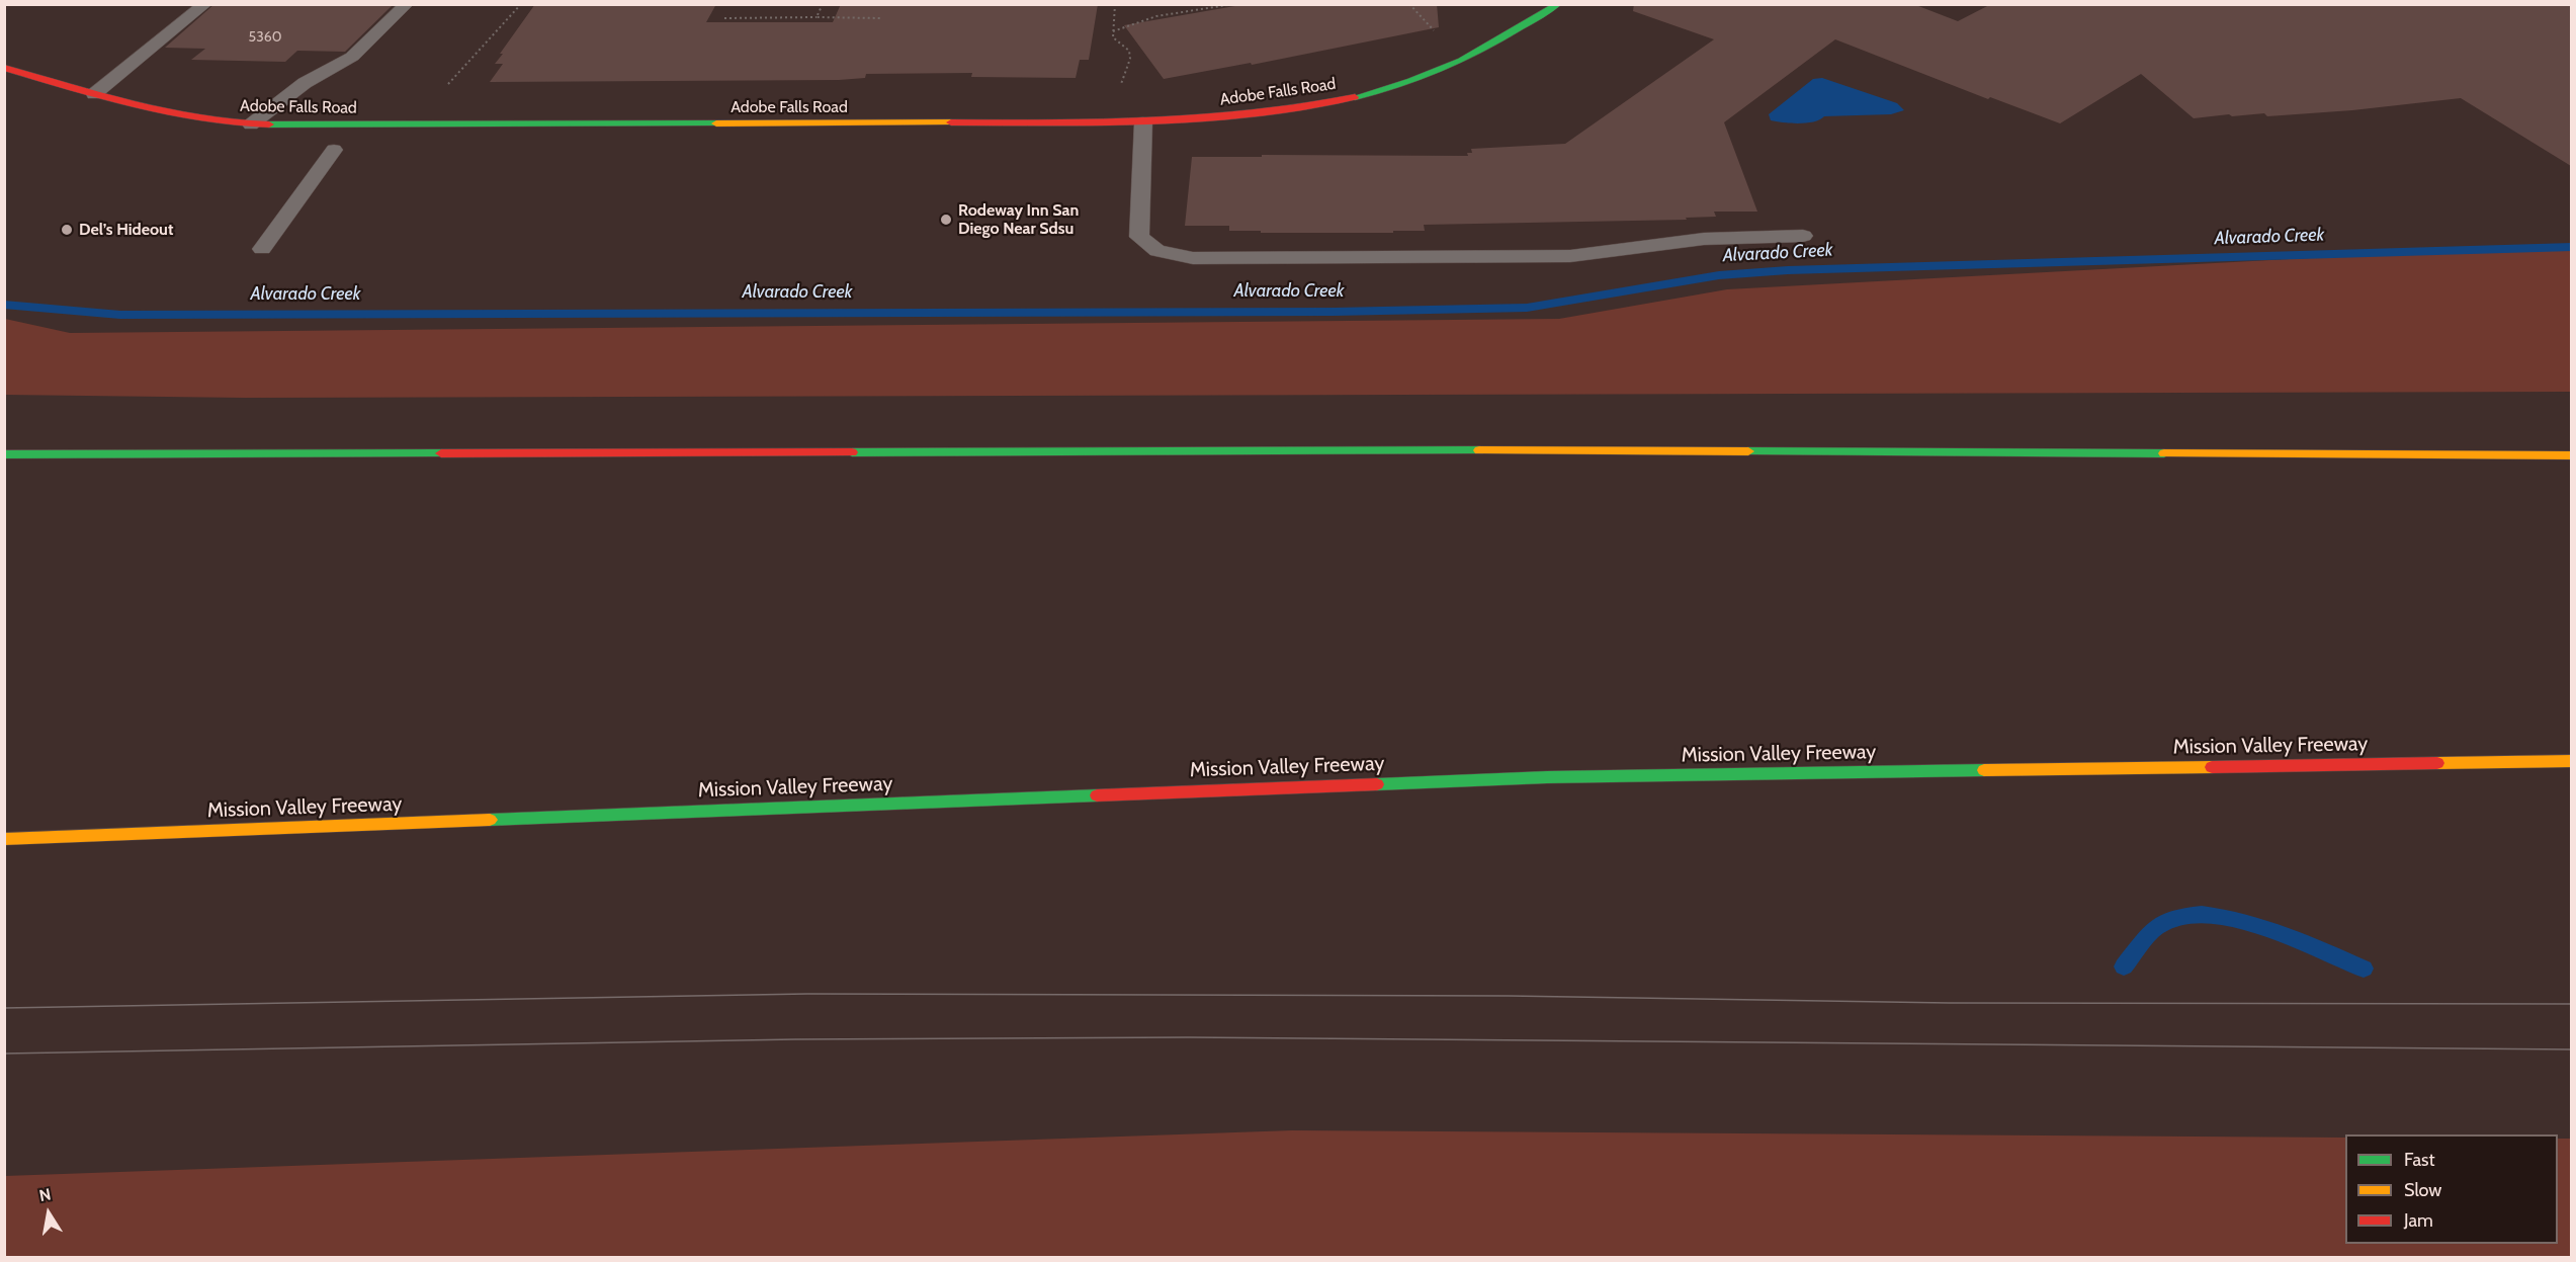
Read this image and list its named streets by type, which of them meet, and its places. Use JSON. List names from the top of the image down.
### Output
{
  "streets": {
    "main road": ["Adobe Falls Road", "Mission Valley Freeway"]
  },
  "water": ["Alvarado Creek"],
  "places": ["Rodeway Inn San Diego Near Sdsu", "Del’s Hideout"],
  "house_numbers": ["5360"],
  "legend": ["Fast", "Slow", "Jam"],
  "north": "top"
}
